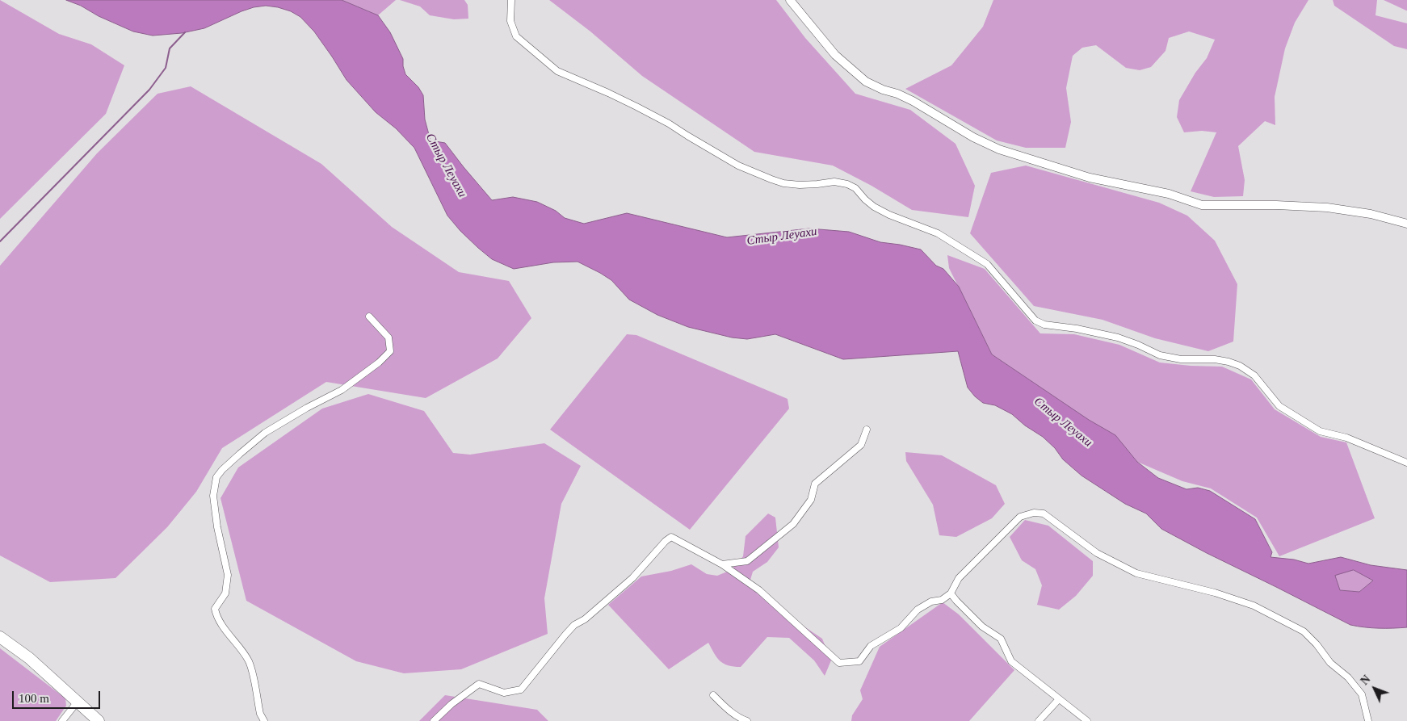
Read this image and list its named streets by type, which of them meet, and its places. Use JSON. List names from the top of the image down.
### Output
{
  "water": ["Стыр Леуахи"],
  "scale_bar": "100 m",
  "north": "top left"
}
